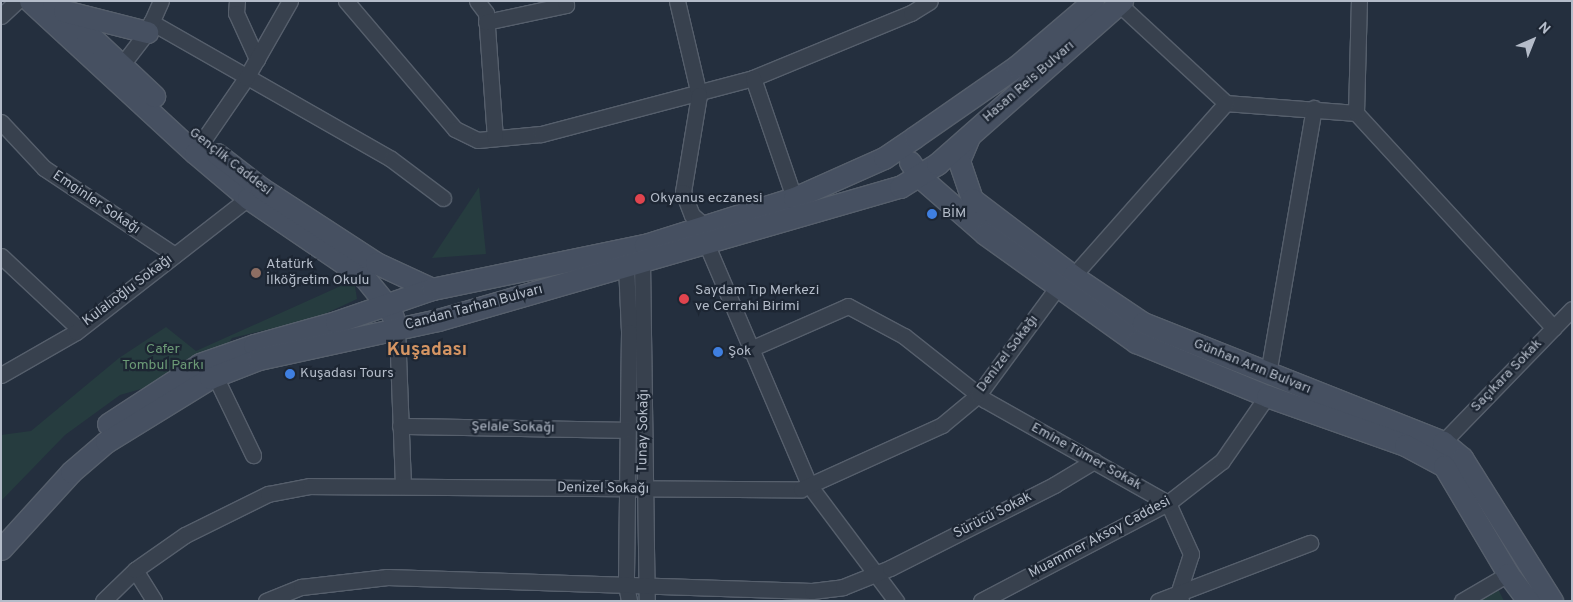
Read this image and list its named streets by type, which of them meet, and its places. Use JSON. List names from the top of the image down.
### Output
{
  "streets": {
    "main road": [
      "Hasan Reis Bulvarı",
      "Gençlik Caddesi",
      "Candan Tarhan Bulvarı",
      "Günhan Arın Bulvarı"
    ],
    "street": [
      "Emginler Sokağı",
      "Kulalıoğlu Sokağı",
      "Denizel Sokağı",
      "Saçıkara Sokak",
      "Şelale Sokağı",
      "Tunay Sokağı",
      "Emine Tümer Sokak",
      "Sürücü Sokak",
      "Muammer Aksoy Caddesi"
    ]
  },
  "crossings": [
    ["Hasan Reis Bulvarı", "Candan Tarhan Bulvarı"],
    ["Gençlik Caddesi", "Kulalıoğlu Sokağı"],
    ["Gençlik Caddesi", "Candan Tarhan Bulvarı"],
    ["Emginler Sokağı", "Kulalıoğlu Sokağı"],
    ["Candan Tarhan Bulvarı", "Günhan Arın Bulvarı"],
    ["Candan Tarhan Bulvarı", "Tunay Sokağı"],
    ["Denizel Sokağı", "Günhan Arın Bulvarı"],
    ["Denizel Sokağı", "Tunay Sokağı"],
    ["Denizel Sokağı", "Emine Tümer Sokak"],
    ["Günhan Arın Bulvarı", "Saçıkara Sokak"],
    ["Günhan Arın Bulvarı", "Muammer Aksoy Caddesi"],
    ["Şelale Sokağı", "Tunay Sokağı"],
    ["Tunay Sokağı", "Sürücü Sokak"],
    ["Emine Tümer Sokak", "Sürücü Sokak"],
    ["Emine Tümer Sokak", "Muammer Aksoy Caddesi"]
  ],
  "districts": ["Kuşadası"],
  "parks": ["Cafer Tombul Parkı"],
  "places": [
    "Okyanus eczanesi",
    "BİM",
    "Atatürk İlköğretim Okulu",
    "Saydam Tıp Merkezi ve Cerrahi Birimi",
    "Şok",
    "Kuşadası Tours"
  ],
  "north": "top right"
}
